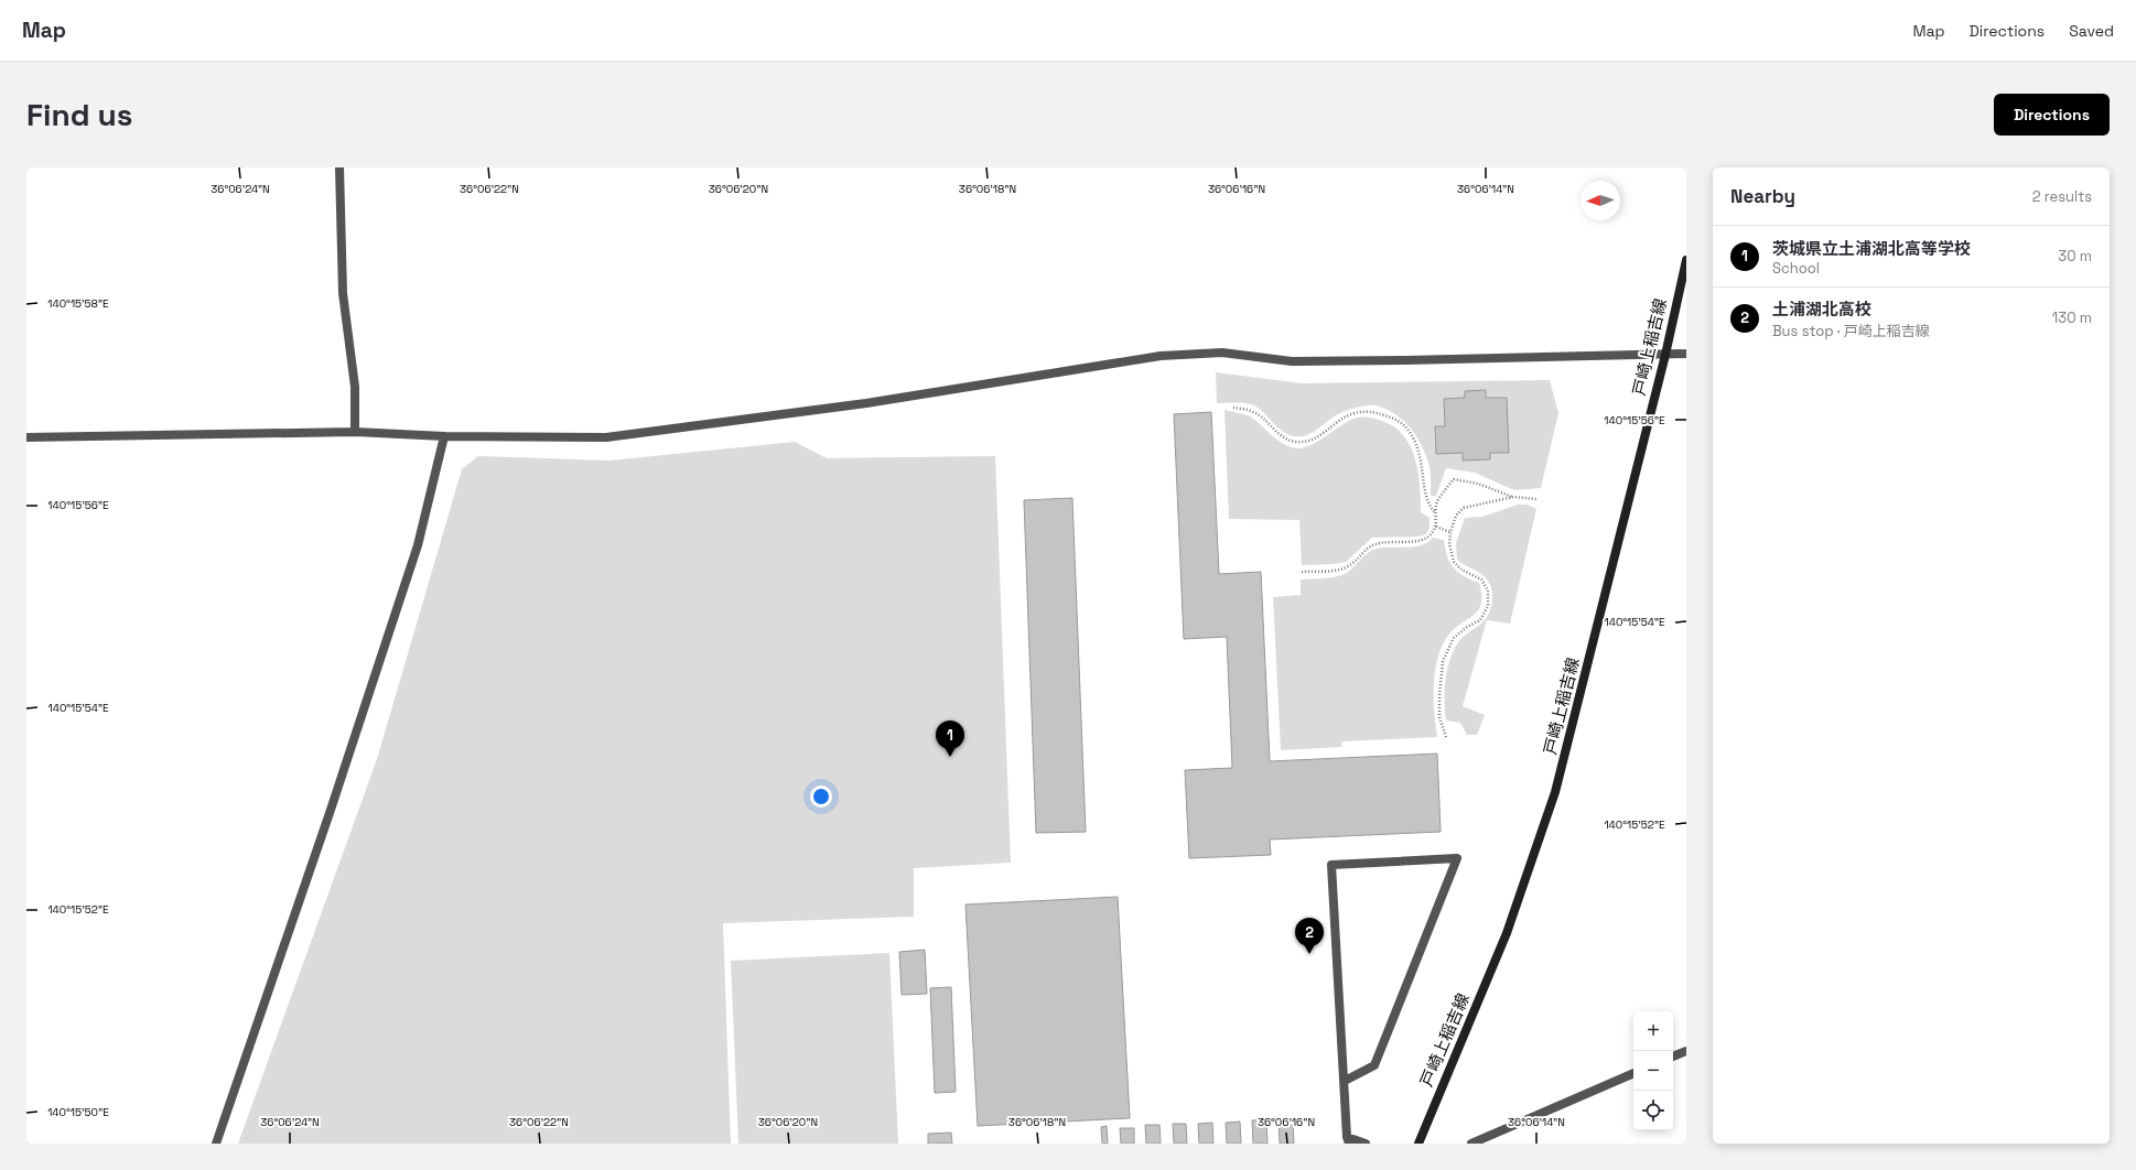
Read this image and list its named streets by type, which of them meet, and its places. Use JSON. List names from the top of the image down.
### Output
{
  "streets": {
    "main road": ["戸崎上稲吉線"]
  },
  "north": "left",
  "page": {
    "header": "Map",
    "nav": ["Map", "Directions", "Saved"],
    "buttons": "Directions",
    "title": "Find us",
    "heading": ["Nearby", "2 results"],
    "list": [
      {
        "mark": "1",
        "name": "茨城県立土浦湖北高等学校",
        "note": "School",
        "value": "30 m"
      },
      {
        "mark": "2",
        "name": "土浦湖北高校",
        "note": "Bus stop · 戸崎上稲吉線",
        "value": "130 m"
      }
    ],
    "pins": ["1", "2"],
    "map_buttons": ["+", "−"]
  },
  "coordinates": [
    "36°06'24\"N",
    "36°06'22\"N",
    "36°06'20\"N",
    "36°06'18\"N",
    "36°06'16\"N",
    "36°06'14\"N",
    "140°15'58\"E",
    "140°15'56\"E",
    "140°15'54\"E",
    "140°15'52\"E",
    "140°15'50\"E"
  ]
}
